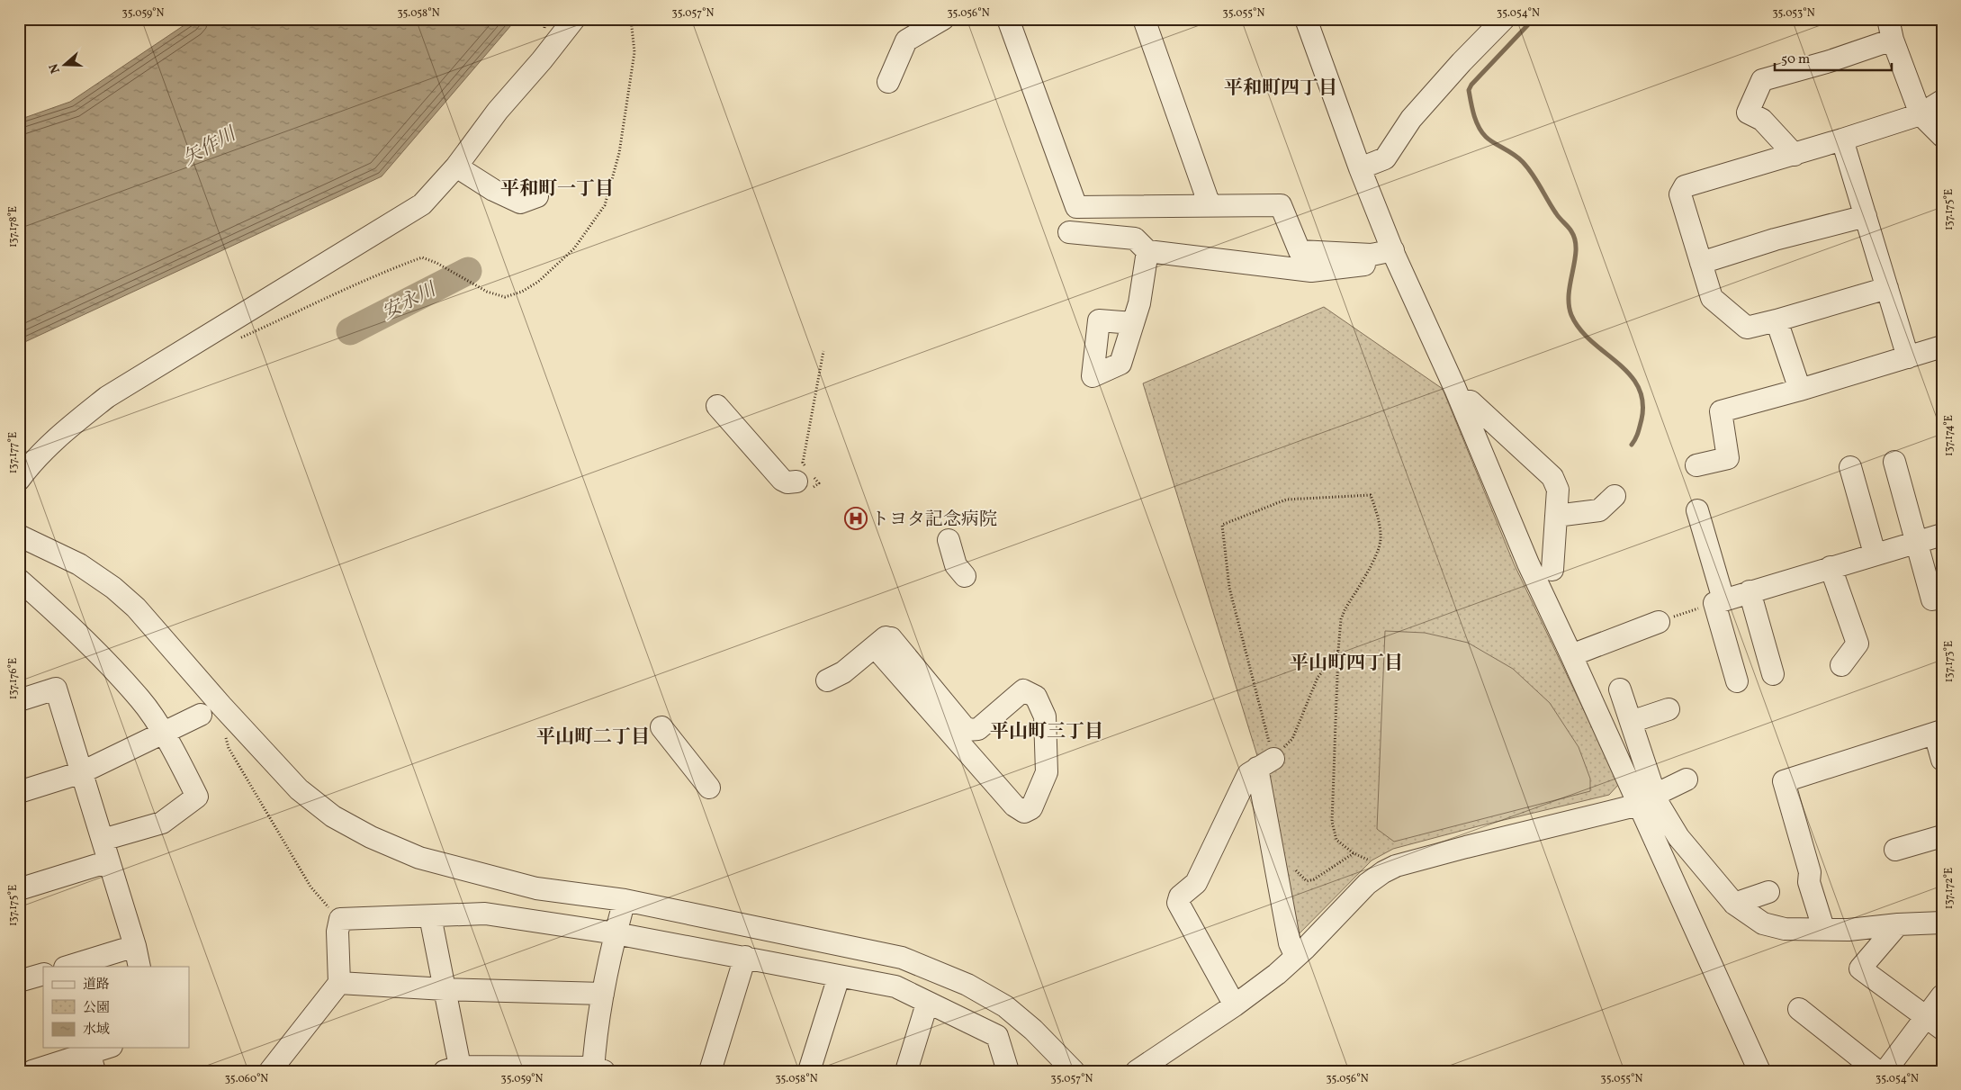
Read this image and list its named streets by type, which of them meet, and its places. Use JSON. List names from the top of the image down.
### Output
{
  "districts": [
    "平和町四丁目",
    "平和町一丁目",
    "平山町四丁目",
    "平山町三丁目",
    "平山町二丁目"
  ],
  "water": ["矢作川", "安永川"],
  "places": {
    "hospital": ["トヨタ記念病院"]
  },
  "legend": ["道路", "公園", "水域"],
  "scale_bar": "50 m",
  "north": "left",
  "coordinates": [
    "35.059°N",
    "35.058°N",
    "35.057°N",
    "35.056°N",
    "35.055°N",
    "35.054°N",
    "35.053°N",
    "137.175°E",
    "137.178°E",
    "137.174°E",
    "137.177°E",
    "137.173°E",
    "137.176°E",
    "137.172°E",
    "35.060°N"
  ]
}
